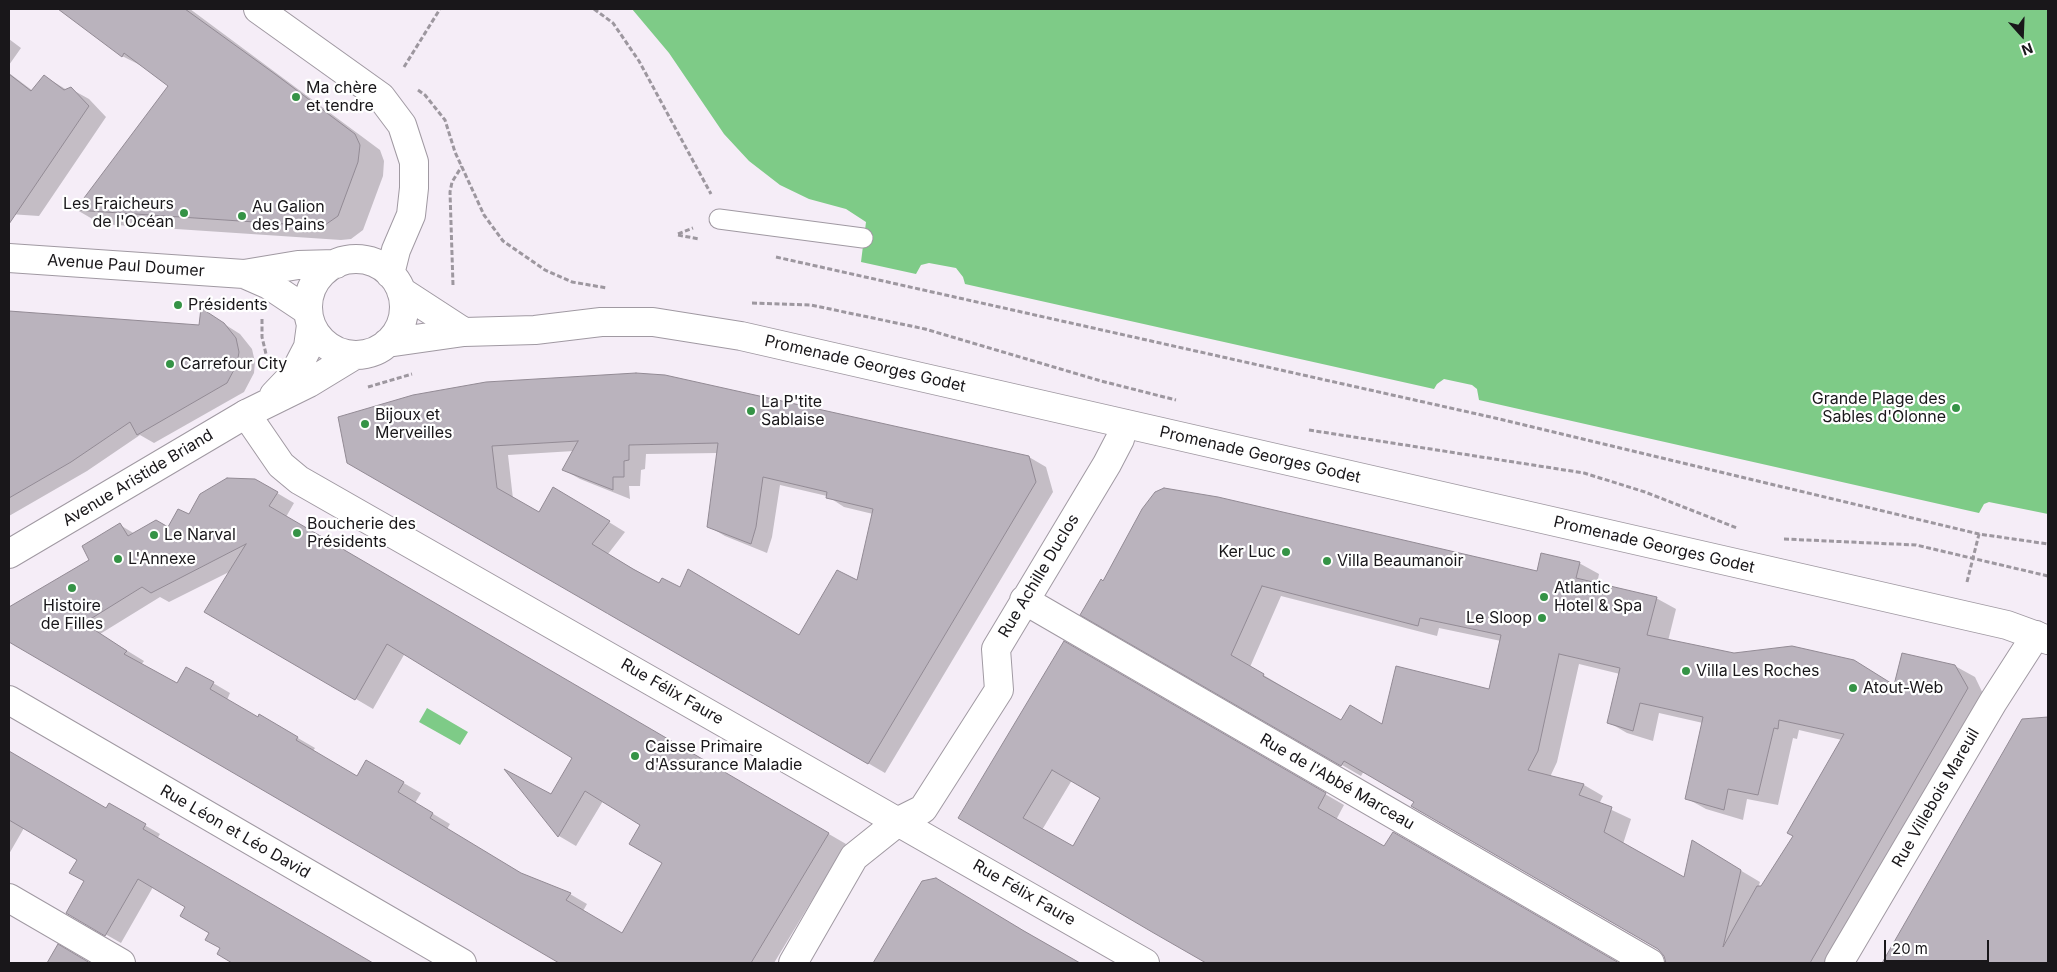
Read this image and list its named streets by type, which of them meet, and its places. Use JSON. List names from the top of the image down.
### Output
{
  "streets": {
    "street": [
      "Avenue Paul Doumer",
      "Promenade Georges Godet",
      "Avenue Aristide Briand",
      "Rue Achille Duclos",
      "Rue Félix Faure",
      "Rue de l'Abbé Marceau",
      "Rue Villebois Mareuil",
      "Rue Léon et Léo David"
    ]
  },
  "crossings": [
    ["Avenue Paul Doumer", "Promenade Georges Godet"],
    ["Avenue Paul Doumer", "Avenue Aristide Briand"],
    ["Promenade Georges Godet", "Avenue Aristide Briand"],
    ["Promenade Georges Godet", "Rue Achille Duclos"],
    ["Promenade Georges Godet", "Rue Villebois Mareuil"],
    ["Avenue Aristide Briand", "Rue Félix Faure"],
    ["Rue Achille Duclos", "Rue Félix Faure"],
    ["Rue Achille Duclos", "Rue de l'Abbé Marceau"]
  ],
  "places": [
    "Ma chère et tendre",
    "Les Fraicheurs de l'Océan",
    "Au Galion des Pains",
    "Présidents",
    "Carrefour City",
    "Grande Plage des Sables d'Olonne",
    "La P'tite Sablaise",
    "Bijoux et Merveilles",
    "Boucherie des Présidents",
    "Le Narval",
    "Ker Luc",
    "L'Annexe",
    "Villa Beaumanoir",
    "Histoire de Filles",
    "Atlantic Hotel & Spa",
    "Le Sloop",
    "Villa Les Roches",
    "Atout-Web",
    "Caisse Primaire d'Assurance Maladie"
  ],
  "scale_bar": "20 m",
  "north": "bottom"
}
